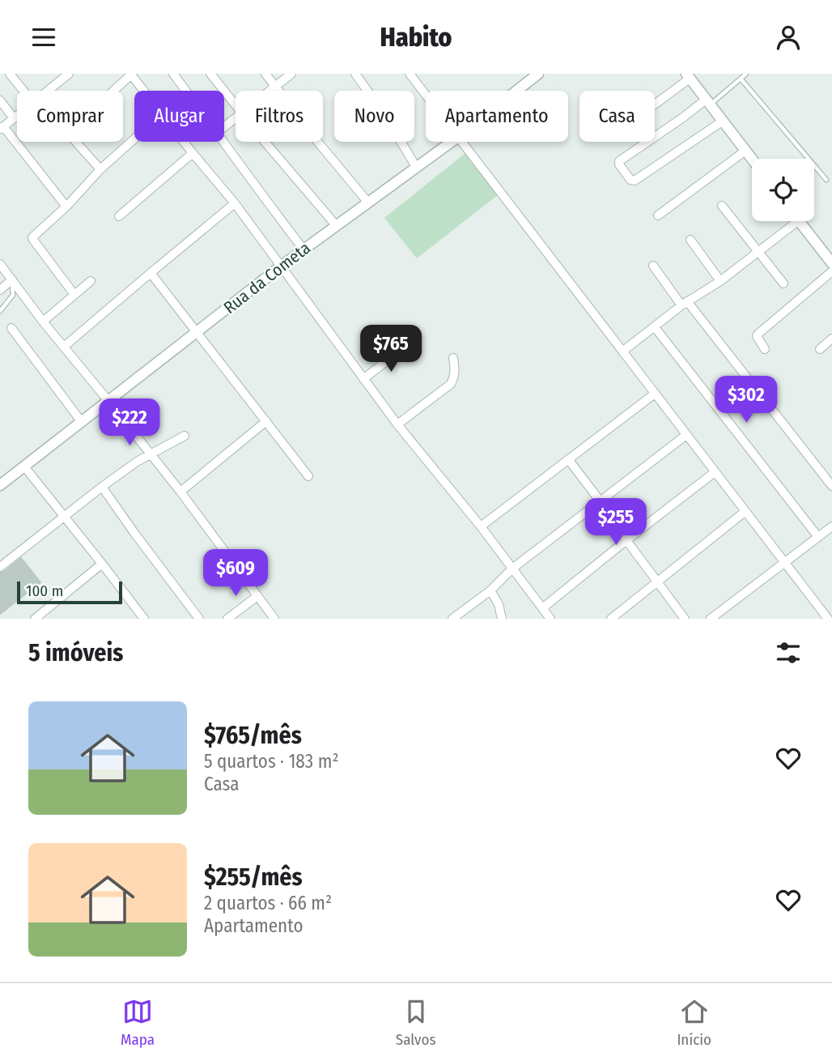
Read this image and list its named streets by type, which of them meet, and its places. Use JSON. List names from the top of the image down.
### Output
{
  "streets": {
    "street": ["Rua da Cometa"]
  },
  "scale_bar": "100 m",
  "page": {
    "header": "Habito",
    "chip": [
      "Comprar",
      "Alugar",
      "Filtros",
      "Novo",
      "Apartamento",
      "Casa"
    ],
    "price": [
      "$765",
      "$302",
      "$222",
      "$255",
      "$609"
    ],
    "scale": "100 m",
    "heading": "5 imóveis",
    "list": [
      {
        "name": "$765/mês",
        "note": "5 quartos · 183 m² · Casa"
      },
      {
        "name": "$255/mês",
        "note": "2 quartos · 66 m² · Apartamento"
      }
    ],
    "tabs": ["Mapa", "Salvos", "Início"]
  }
}
